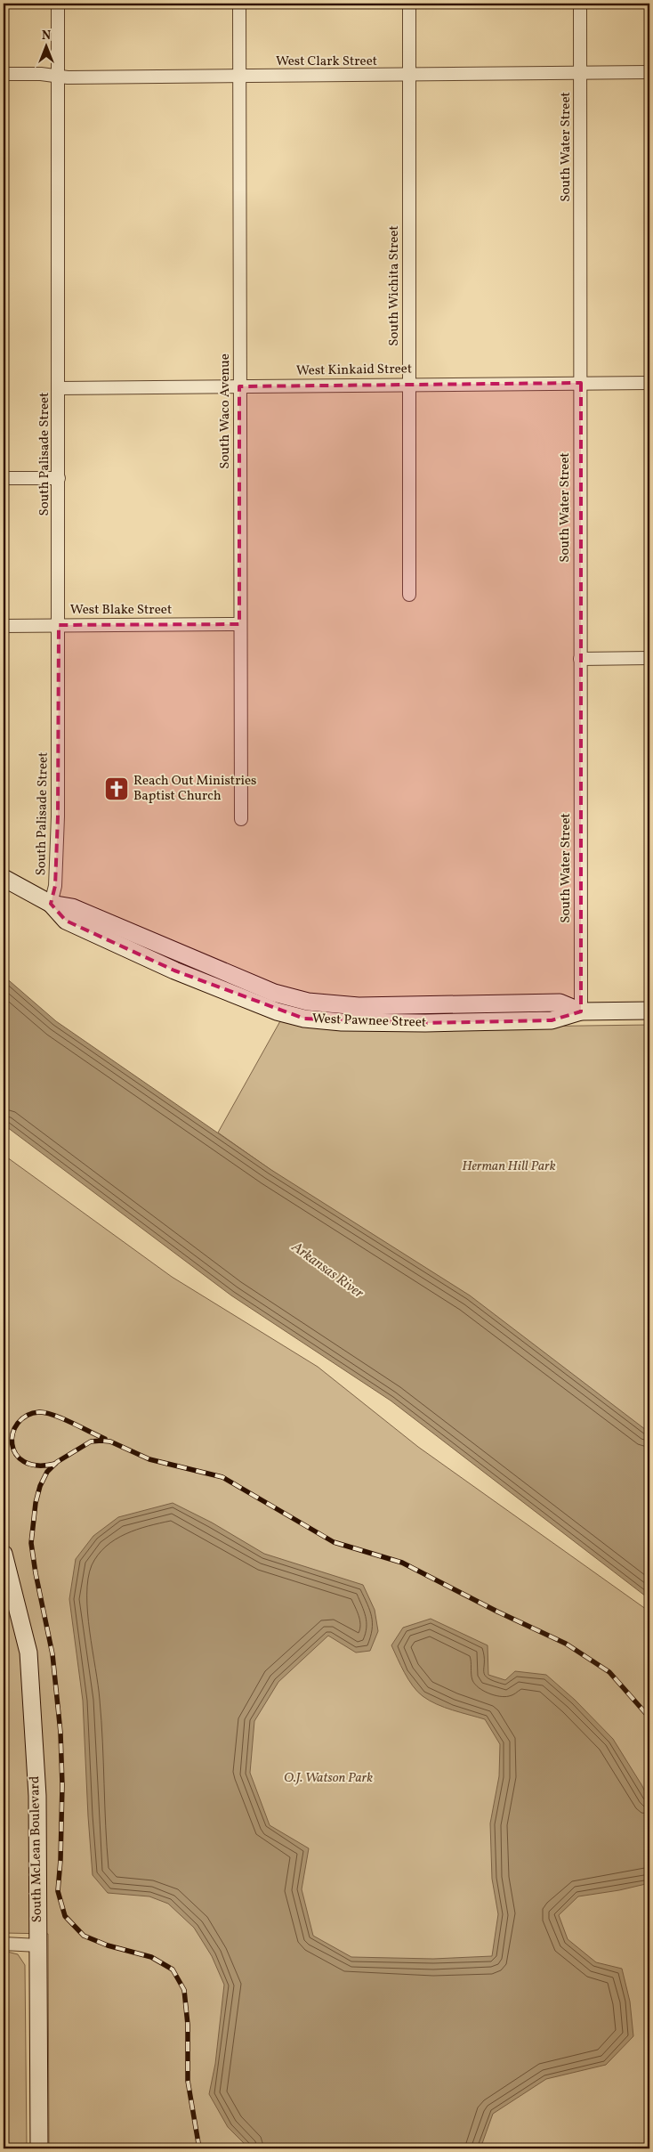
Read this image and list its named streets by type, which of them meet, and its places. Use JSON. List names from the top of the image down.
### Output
{
  "streets": {
    "main road": ["West Pawnee Street", "South McLean Boulevard"],
    "street": [
      "West Clark Street",
      "South Water Street",
      "South Wichita Street",
      "West Kinkaid Street",
      "South Waco Avenue",
      "South Palisade Street",
      "West Blake Street"
    ]
  },
  "crossings": [
    ["West Clark Street", "South Water Street"],
    ["West Clark Street", "South Wichita Street"],
    ["West Clark Street", "South Waco Avenue"],
    ["West Clark Street", "South Palisade Street"],
    ["South Water Street", "West Kinkaid Street"],
    ["South Water Street", "West Pawnee Street"],
    ["South Wichita Street", "West Kinkaid Street"],
    ["West Kinkaid Street", "South Waco Avenue"],
    ["West Kinkaid Street", "South Palisade Street"],
    ["South Waco Avenue", "West Blake Street"],
    ["South Palisade Street", "West Blake Street"],
    ["South Palisade Street", "West Pawnee Street"]
  ],
  "water": ["Arkansas River"],
  "parks": ["Herman Hill Park", "O.J. Watson Park"],
  "places": {
    "church": ["Reach Out Ministries Baptist Church"]
  },
  "north": "top"
}
